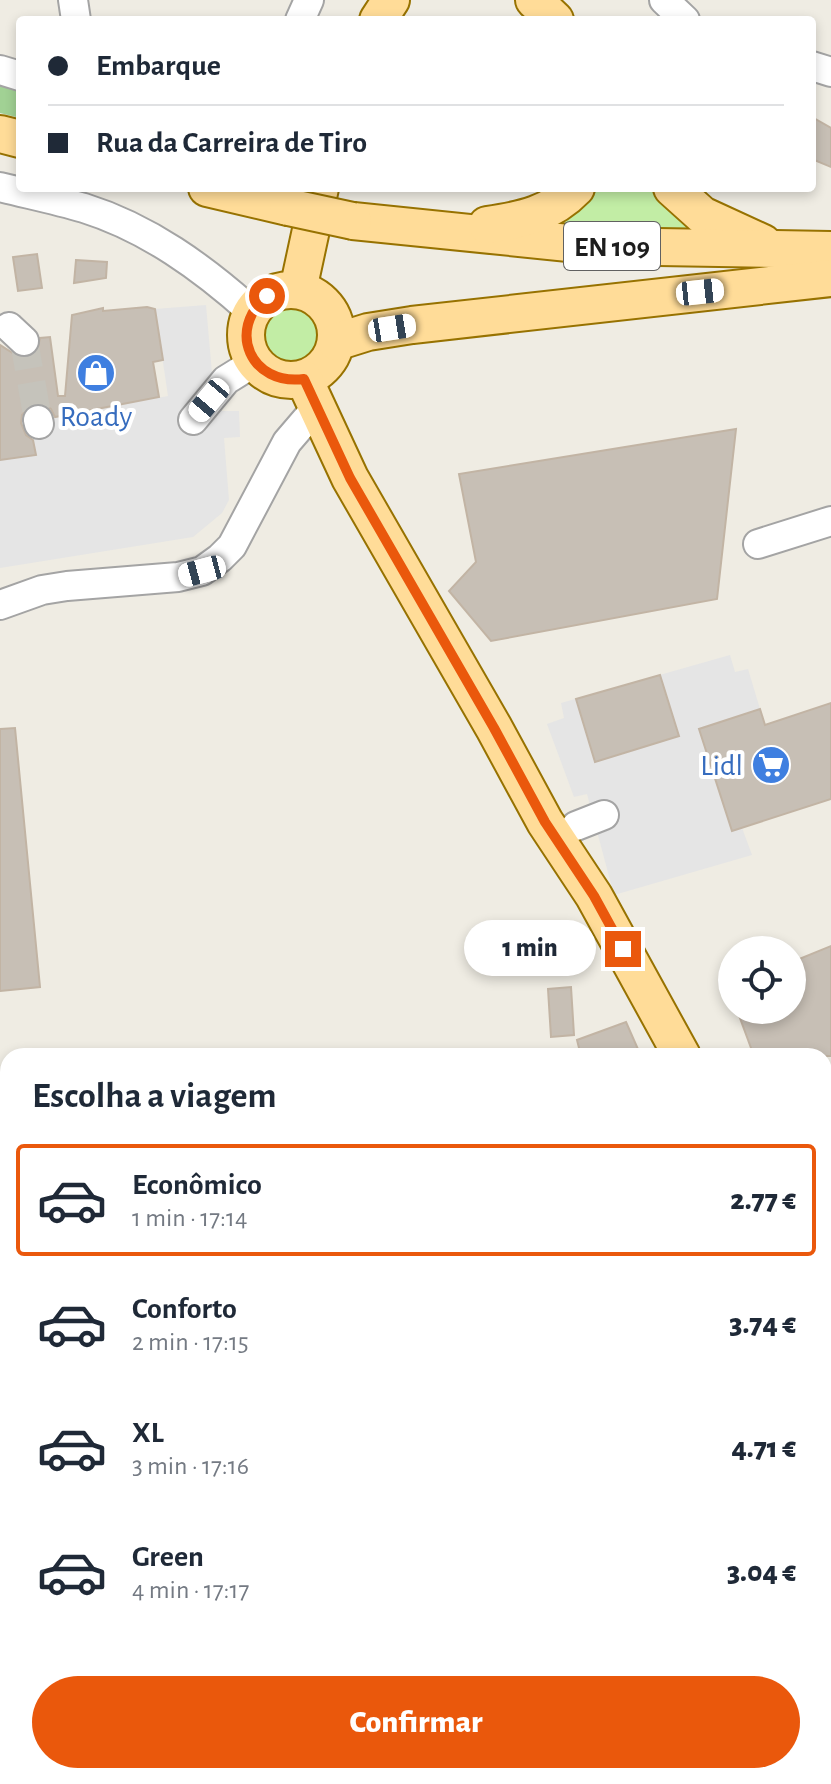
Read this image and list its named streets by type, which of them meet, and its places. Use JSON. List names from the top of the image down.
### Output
{
  "streets": {
    "main road": ["EN 109"]
  },
  "places": {
    "shop": ["Roady"],
    "supermarket": ["Lidl"]
  },
  "page": {
    "banner": ["Embarque", "Rua da Carreira de Tiro"],
    "bubble": "1 min",
    "heading": "Escolha a viagem",
    "list": [
      {
        "name": "Econômico",
        "note": "1 min · 17:14",
        "value": "2.77 €"
      },
      {
        "name": "Conforto",
        "note": "2 min · 17:15",
        "value": "3.74 €"
      },
      {
        "name": "XL",
        "note": "3 min · 17:16",
        "value": "4.71 €"
      },
      {
        "name": "Green",
        "note": "4 min · 17:17",
        "value": "3.04 €"
      }
    ],
    "buttons": "Confirmar"
  }
}
